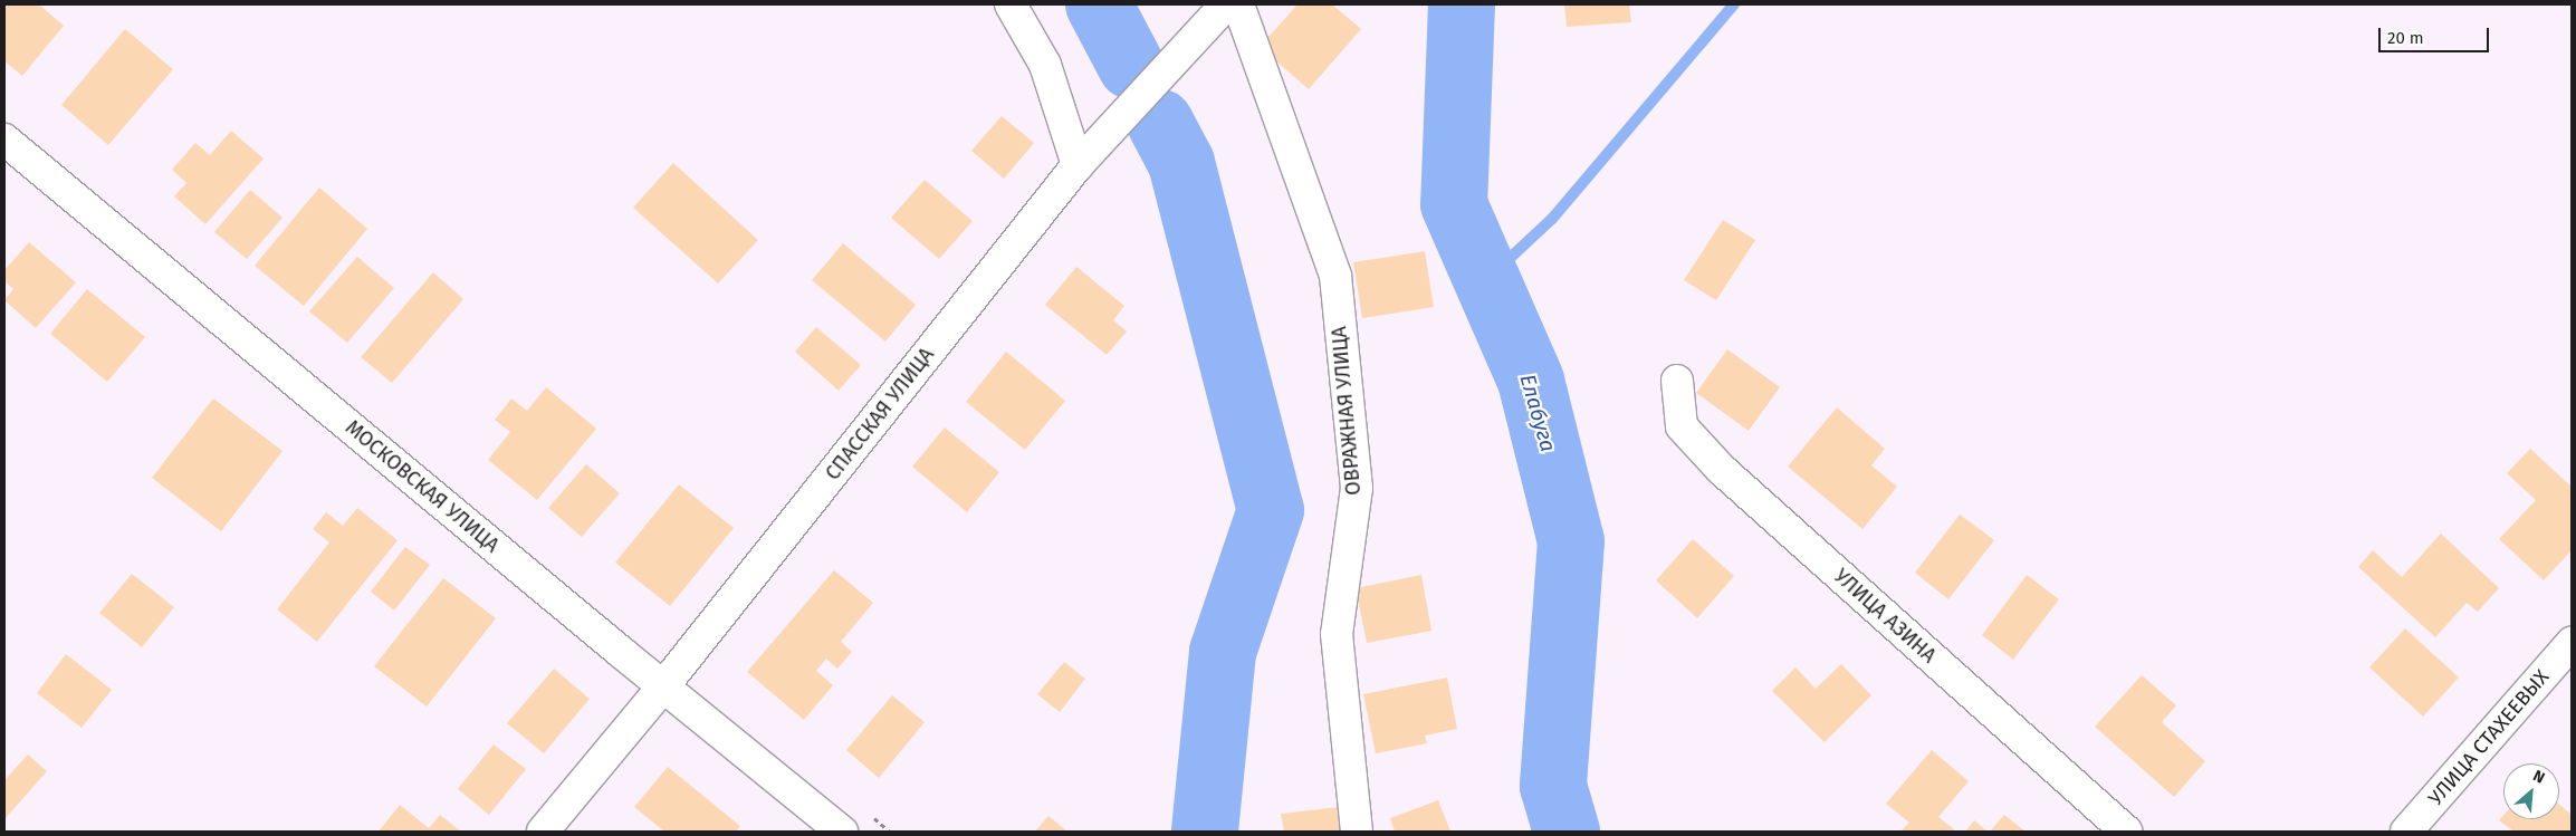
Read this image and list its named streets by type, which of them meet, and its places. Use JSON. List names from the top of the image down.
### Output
{
  "streets": {
    "street": [
      "ОВРАЖНАЯ УЛИЦА",
      "СПАССКАЯ УЛИЦА",
      "МОСКОВСКАЯ УЛИЦА",
      "УЛИЦА АЗИНА",
      "УЛИЦА СТАХЕЕВЫХ"
    ]
  },
  "crossings": [
    ["СПАССКАЯ УЛИЦА", "МОСКОВСКАЯ УЛИЦА"]
  ],
  "water": ["Елабуга"],
  "scale_bar": "20 m",
  "north": "top right"
}
